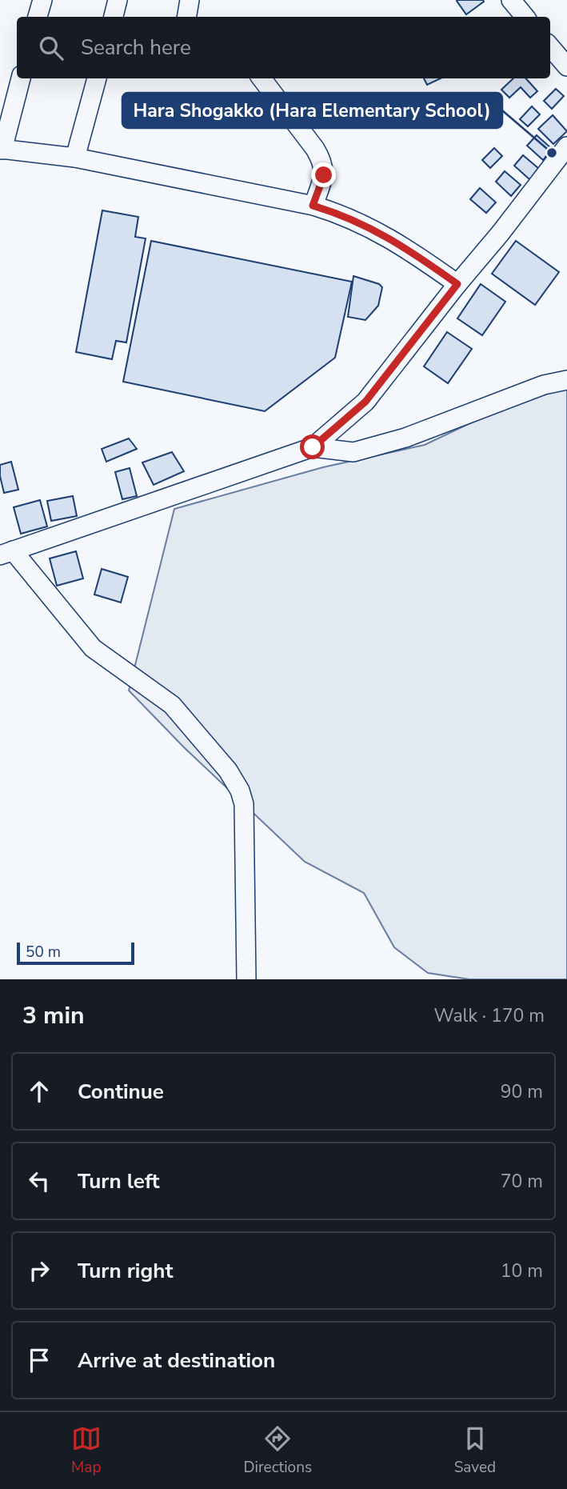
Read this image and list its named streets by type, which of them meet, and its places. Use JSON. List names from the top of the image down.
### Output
{
  "places": ["Hara Shogakko (Hara Elementary School)"],
  "scale_bar": "50 m",
  "page": {
    "search": "Search here",
    "scale": "50 m",
    "heading": ["3 min", "Walk · 170 m"],
    "list": [
      ["Continue", "90 m"],
      ["Turn left", "70 m"],
      ["Turn right", "10 m"],
      "Arrive at destination"
    ],
    "nav": ["Map", "Directions", "Saved"]
  }
}
